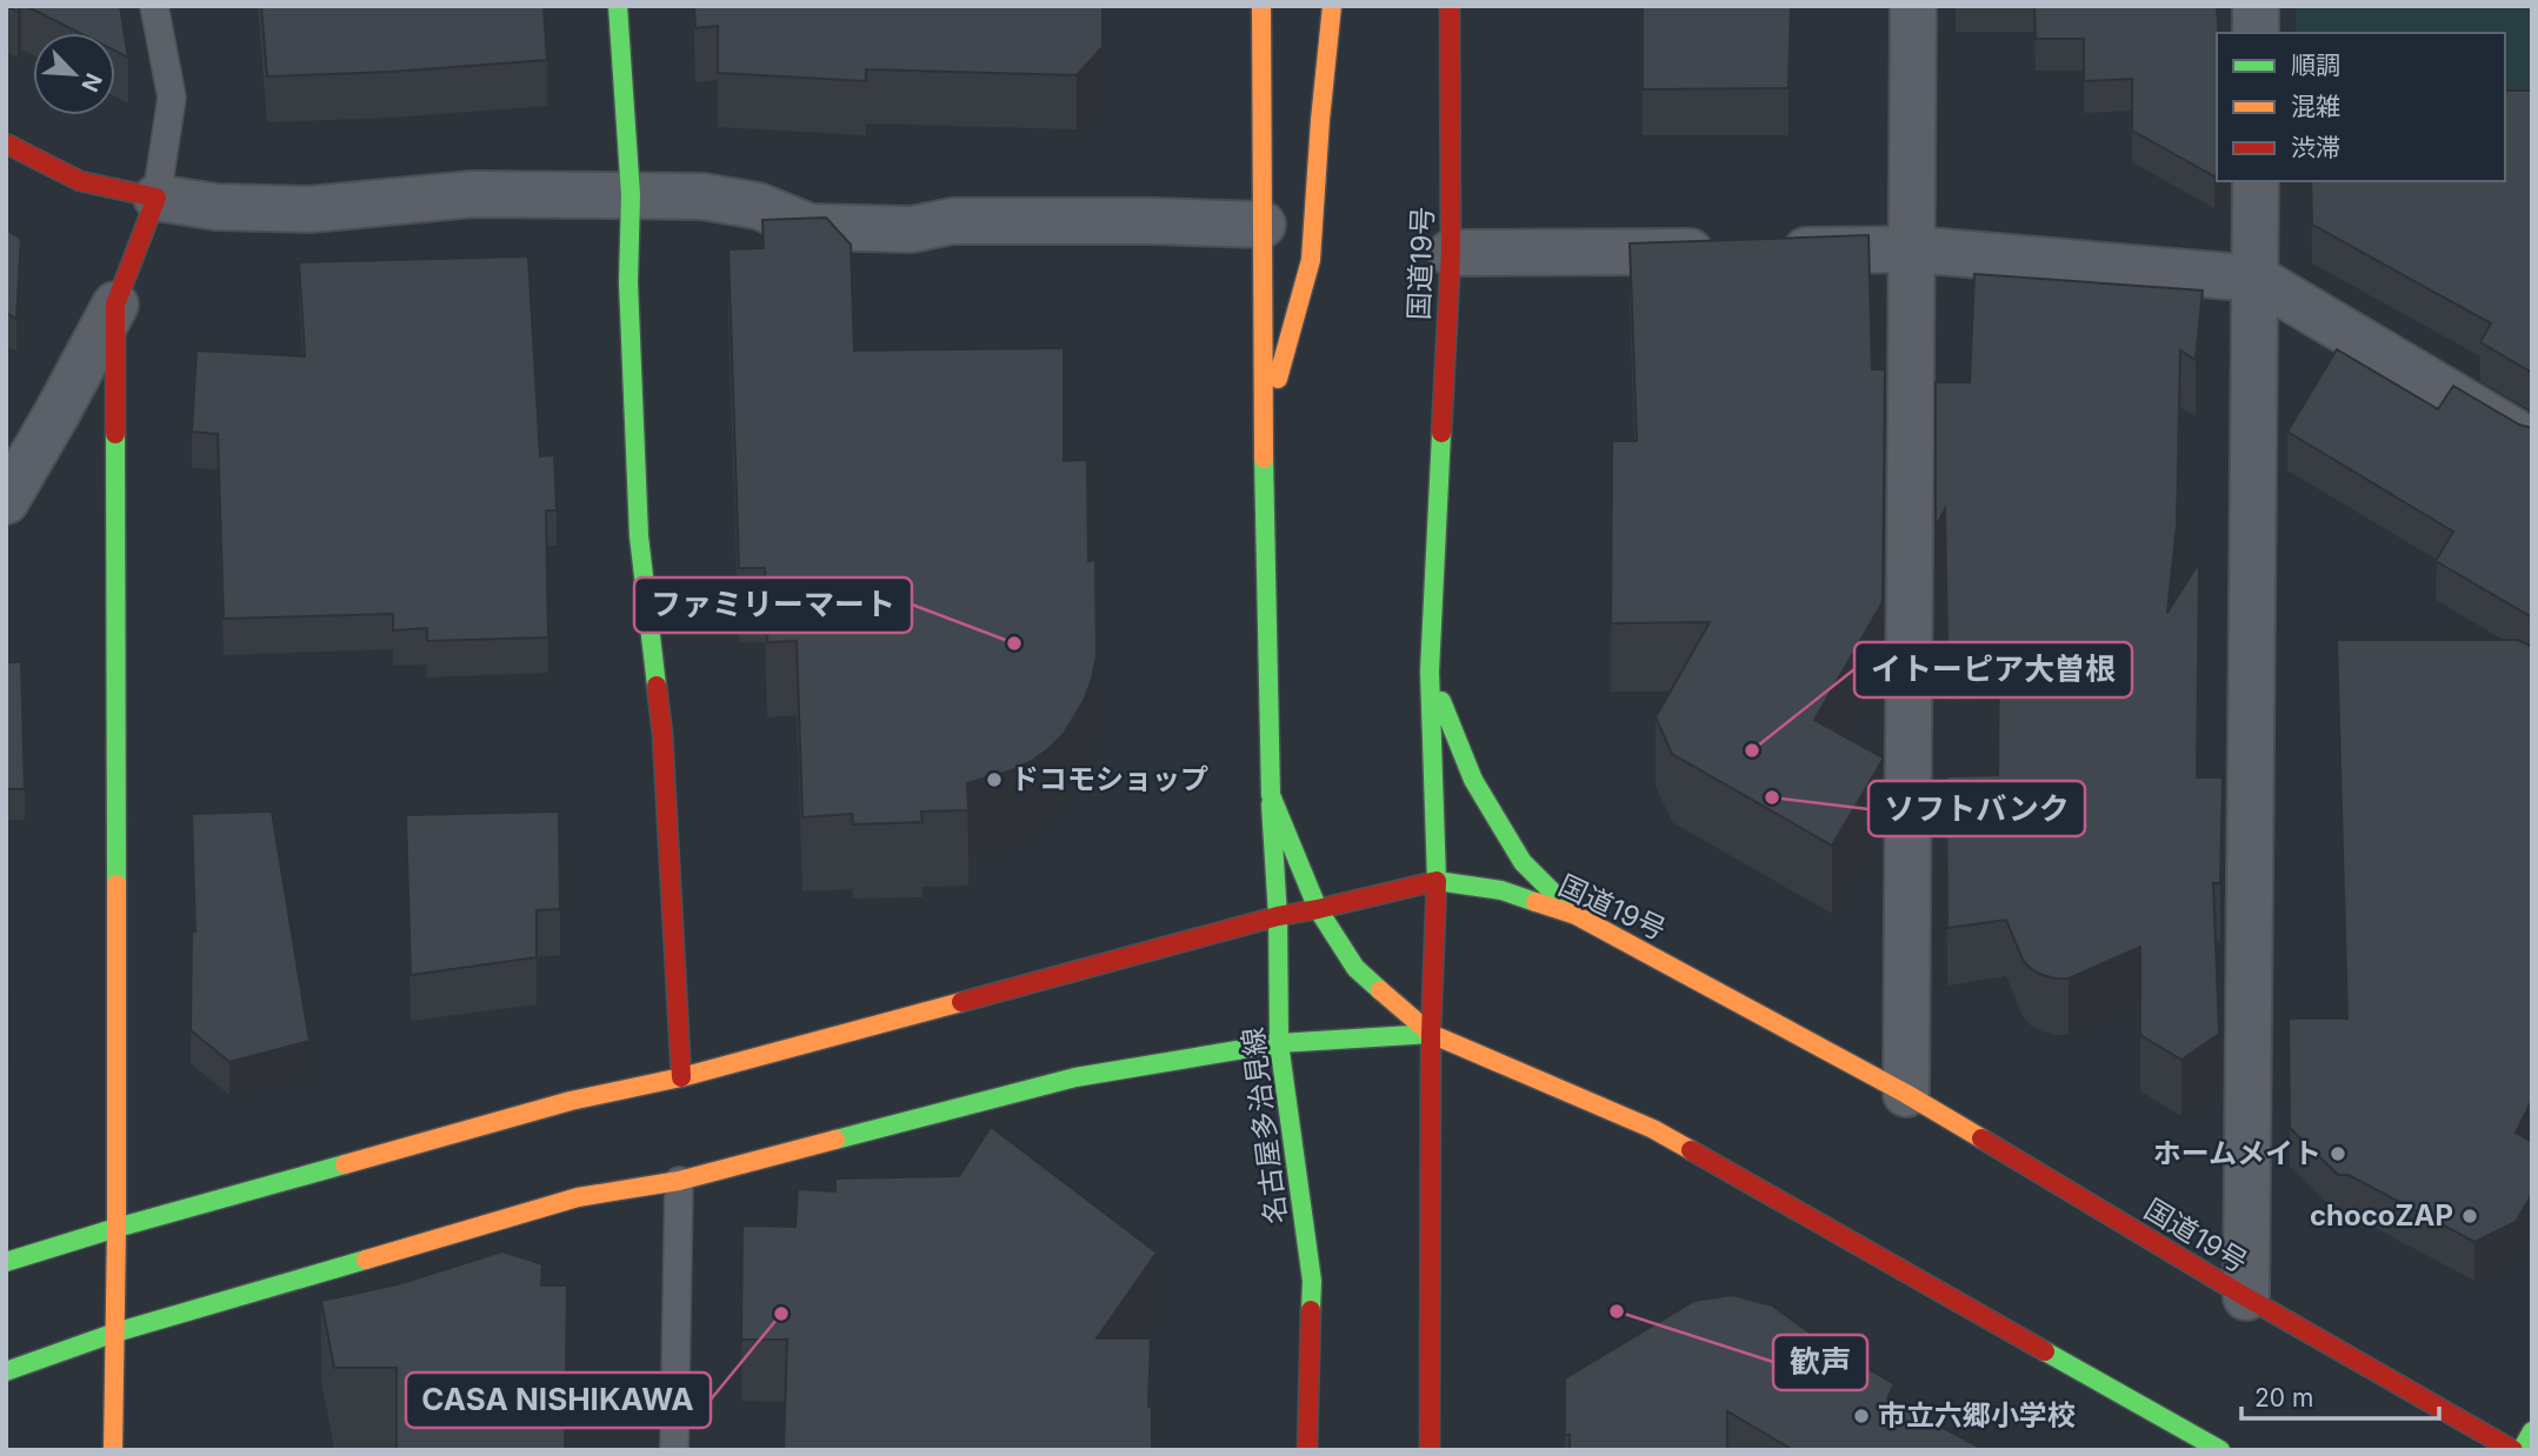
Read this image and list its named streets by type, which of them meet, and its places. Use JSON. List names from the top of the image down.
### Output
{
  "streets": {
    "main road": ["国道19号", "名古屋多治見線"]
  },
  "places": [
    "ファミリーマート",
    "イトーピア大曽根",
    "ドコモショップ",
    "ソフトバンク",
    "ホームメイト",
    "chocoZAP",
    "歓声",
    "CASA NISHIKAWA",
    "市立六郷小学校"
  ],
  "legend": ["順調", "混雑", "渋滞"],
  "scale_bar": "20 m",
  "north": "bottom right"
}
